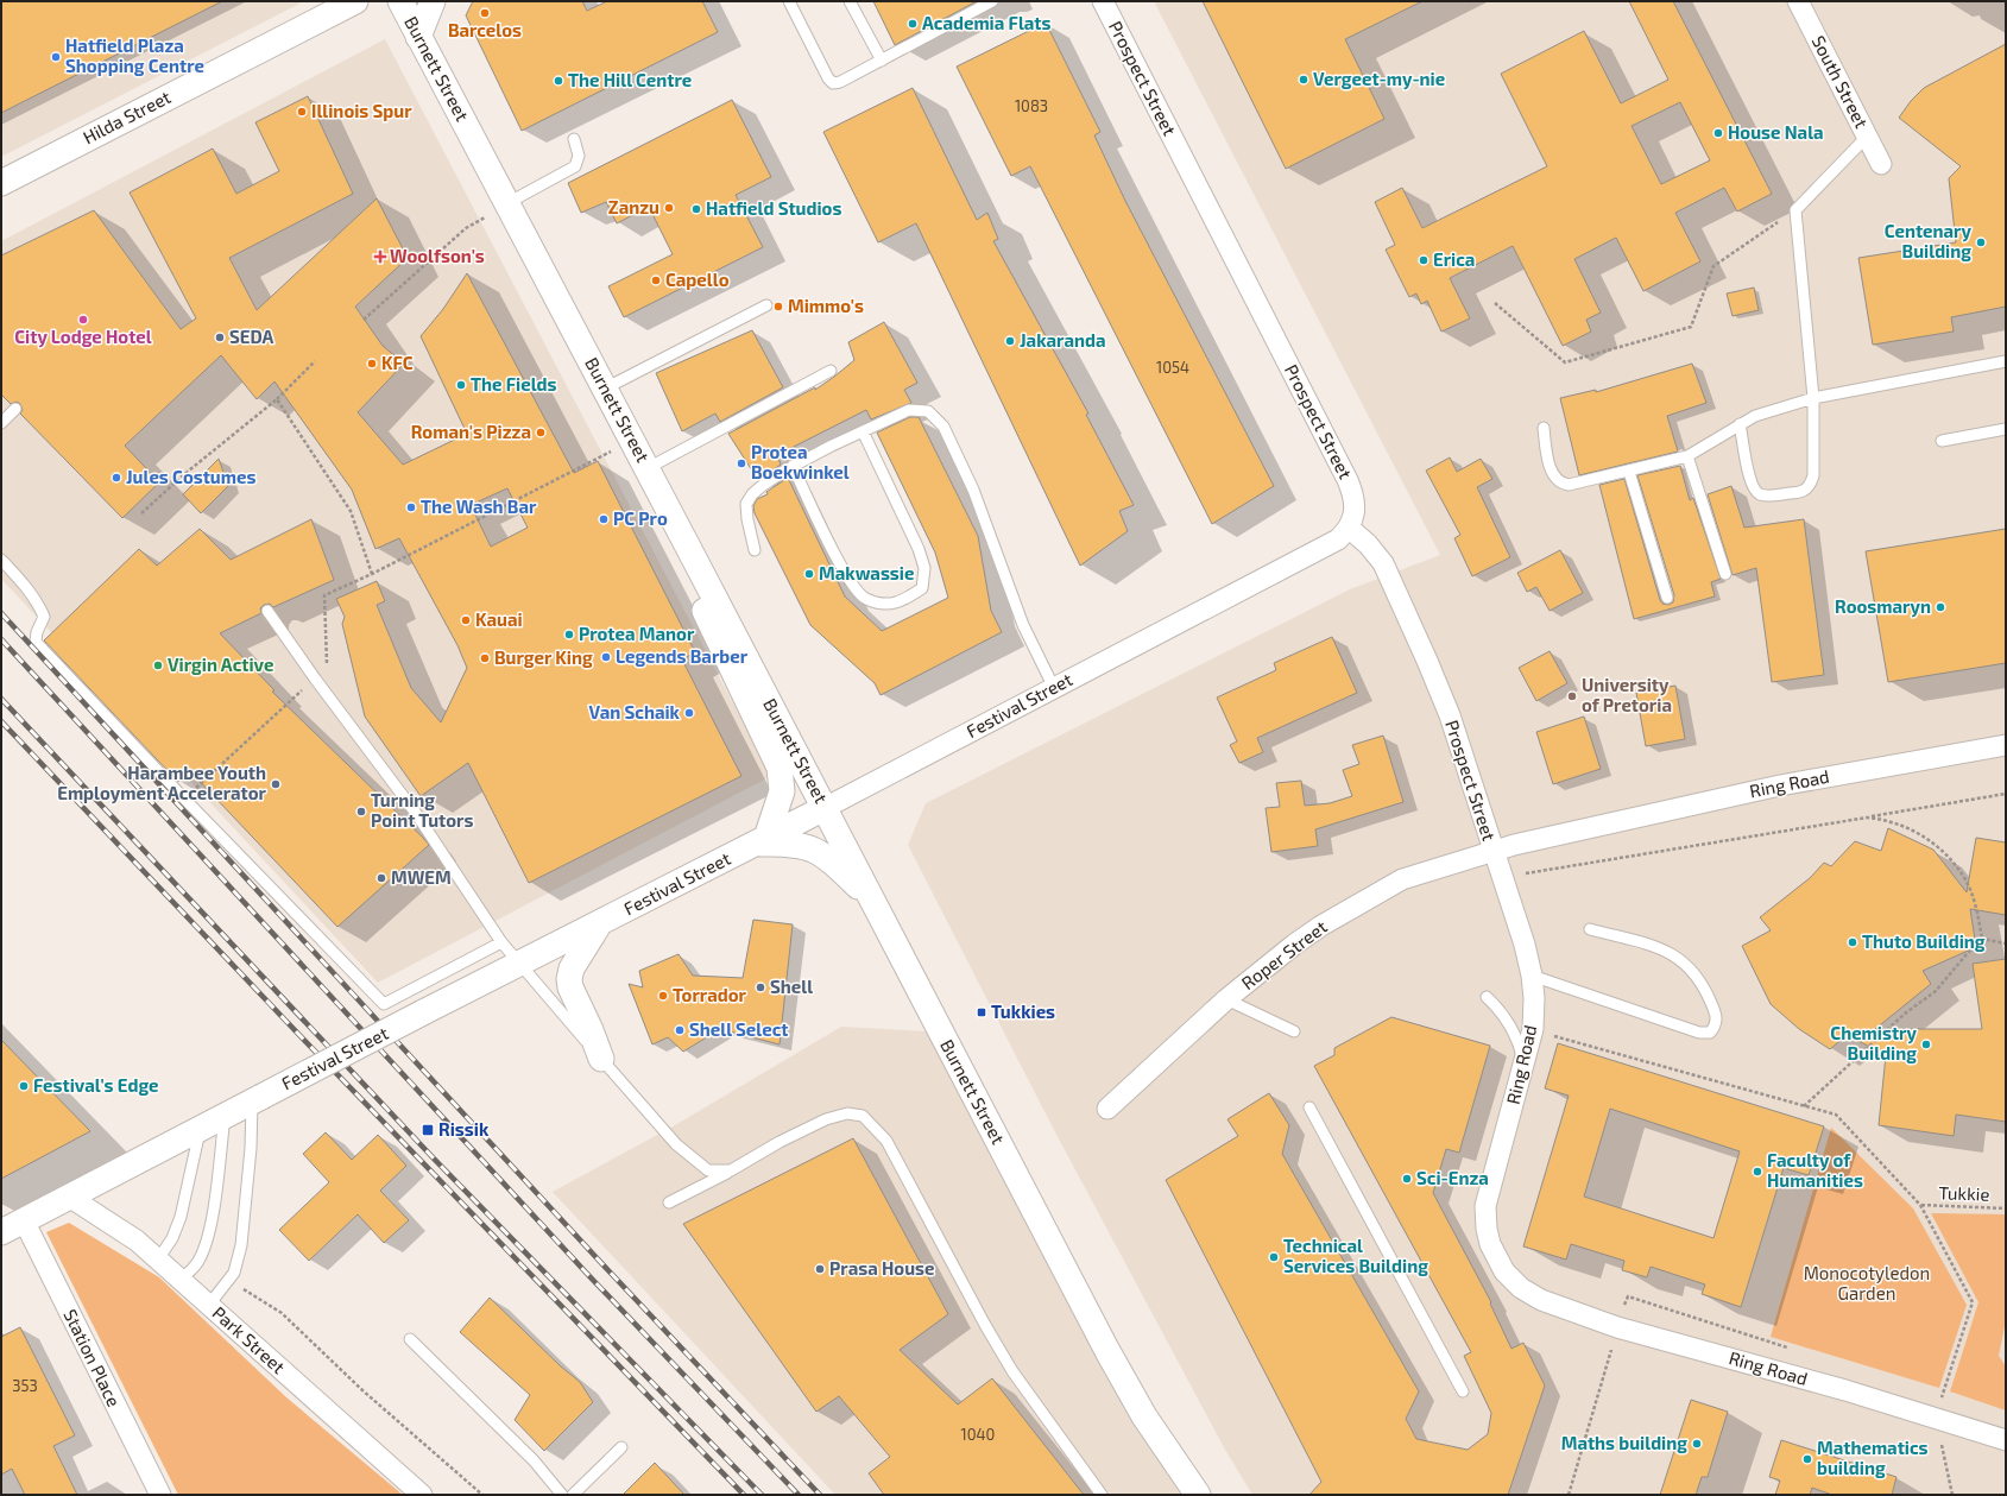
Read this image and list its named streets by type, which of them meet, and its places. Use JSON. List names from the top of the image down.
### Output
{
  "streets": {
    "street": [
      "Burnett Street",
      "Prospect Street",
      "South Street",
      "Hilda Street",
      "Festival Street",
      "Ring Road",
      "Roper Street",
      "Park Street",
      "Station Place"
    ],
    "path": ["Tukkie"]
  },
  "crossings": [
    ["Burnett Street", "Festival Street"],
    ["Prospect Street", "Festival Street"],
    ["Prospect Street", "Ring Road"],
    ["Prospect Street", "Roper Street"],
    ["Festival Street", "Park Street"],
    ["Festival Street", "Station Place"],
    ["Ring Road", "Roper Street"]
  ],
  "parks": ["Monocotyledon Garden"],
  "places": {
    "other": [
      "Barcelos",
      "Academia Flats",
      "Hatfield Plaza Shopping Centre",
      "Vergeet-my-nie",
      "The Hill Centre",
      "Illinois Spur",
      "House Nala",
      "Zanzu",
      "Hatfield Studios",
      "Centenary Building",
      "Erica",
      "Capello",
      "Mimmo's",
      "City Lodge Hotel",
      "SEDA",
      "Jakaranda",
      "KFC",
      "The Fields",
      "Roman's Pizza",
      "Protea Boekwinkel",
      "Jules Costumes",
      "The Wash Bar",
      "PC Pro",
      "Makwassie",
      "Roosmaryn",
      "Kauai",
      "Protea Manor",
      "Legends Barber",
      "Burger King",
      "Virgin Active",
      "University of Pretoria",
      "Van Schaik",
      "Harambee Youth Employment Accelerator",
      "Turning Point Tutors",
      "MWEM",
      "Thuto Building",
      "Shell",
      "Torrador",
      "Shell Select",
      "Chemistry Building",
      "Festival's Edge",
      "Faculty of Humanities",
      "Sci-Enza",
      "Technical Services Building",
      "Prasa House",
      "Maths building",
      "Mathematics building"
    ],
    "health": ["Woolfson's"],
    "transit": ["Tukkies", "Rissik"]
  },
  "house_numbers": [
    "1083",
    "1054",
    "353",
    "1040"
  ]
}
